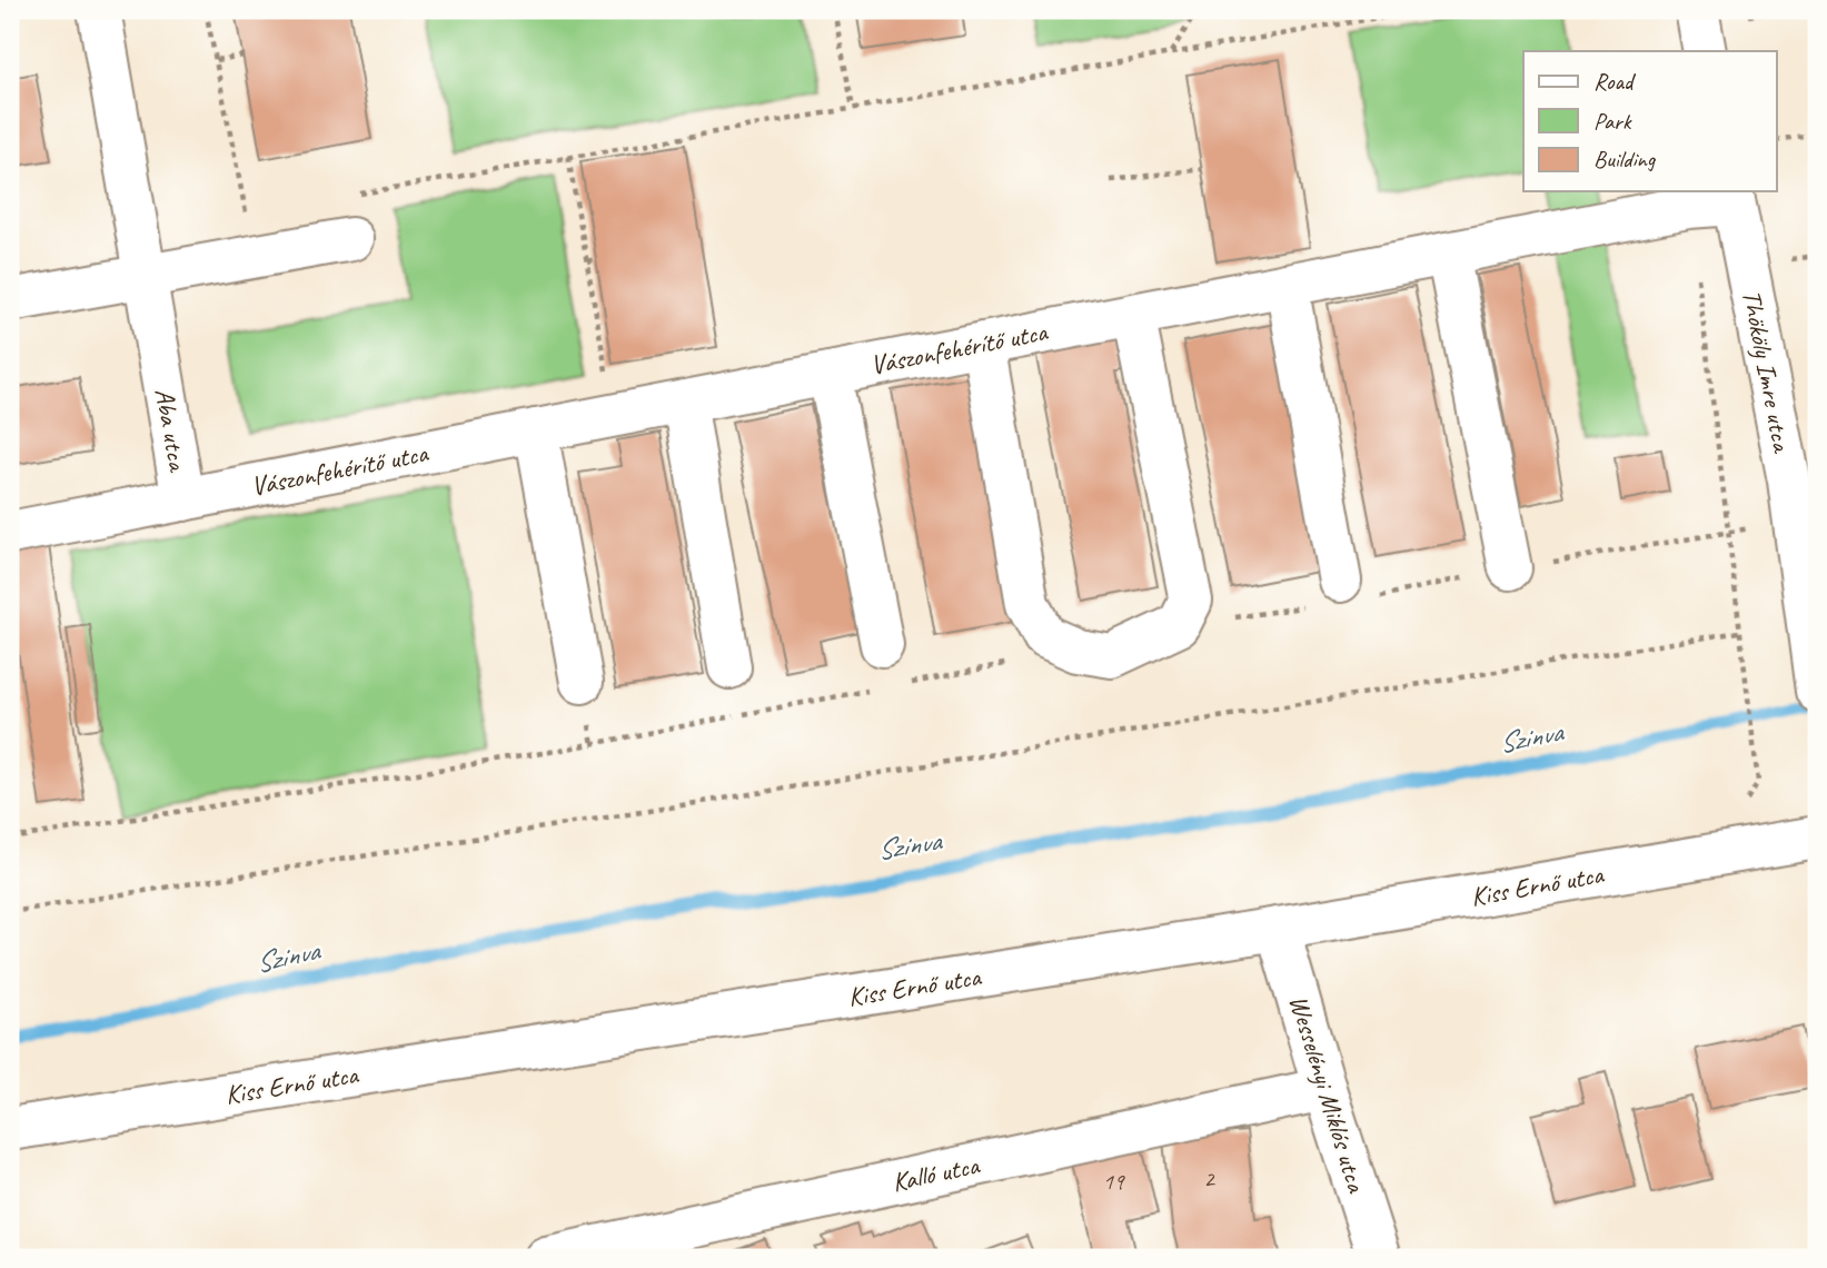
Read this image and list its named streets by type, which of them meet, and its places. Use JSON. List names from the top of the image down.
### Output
{
  "streets": {
    "street": [
      "Vászonfehérítő utca",
      "Thököly Imre utca",
      "Aba utca",
      "Kiss Ernő utca",
      "Wesselényi Miklós utca",
      "Kalló utca"
    ]
  },
  "crossings": [
    ["Vászonfehérítő utca", "Thököly Imre utca"],
    ["Vászonfehérítő utca", "Aba utca"],
    ["Kiss Ernő utca", "Wesselényi Miklós utca"],
    ["Wesselényi Miklós utca", "Kalló utca"]
  ],
  "water": ["Szinva"],
  "house_numbers": ["2", "19"],
  "legend": ["Road", "Park", "Building"]
}
